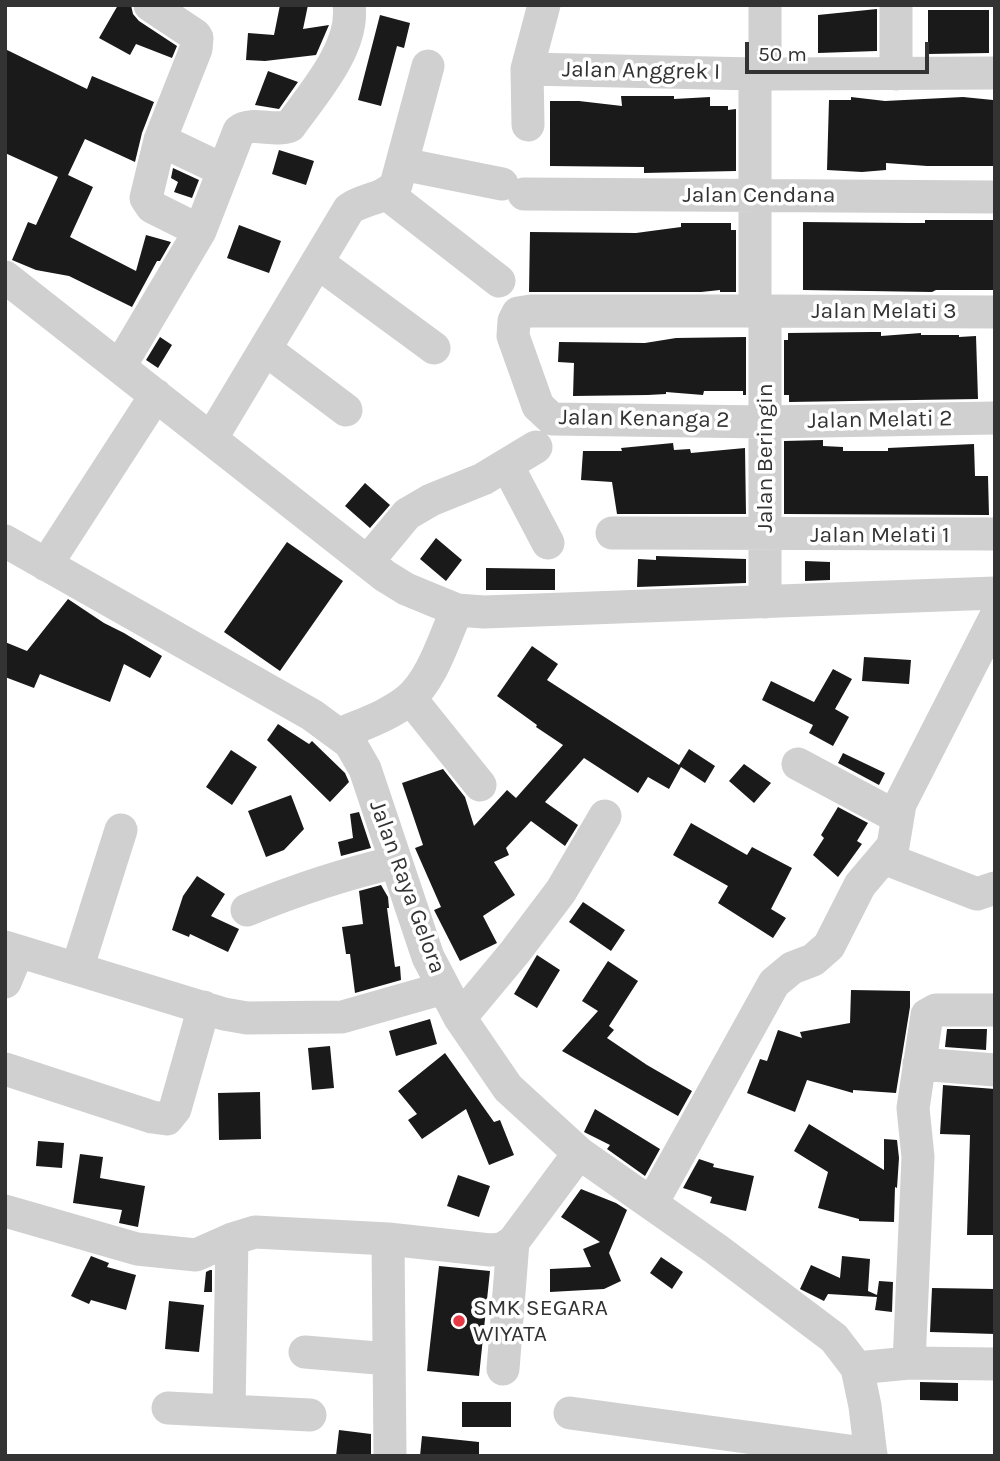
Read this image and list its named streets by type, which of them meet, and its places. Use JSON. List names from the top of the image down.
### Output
{
  "streets": {
    "street": [
      "Jalan Anggrek I",
      "Jalan Cendana",
      "Jalan Melati 3",
      "Jalan Kenanga 2",
      "Jalan Melati 2",
      "Jalan Beringin",
      "Jalan Melati 1",
      "Jalan Raya Gelora"
    ]
  },
  "crossings": [
    ["Jalan Anggrek I", "Jalan Beringin"],
    ["Jalan Cendana", "Jalan Beringin"],
    ["Jalan Melati 3", "Jalan Kenanga 2"],
    ["Jalan Melati 3", "Jalan Beringin"],
    ["Jalan Kenanga 2", "Jalan Melati 2"],
    ["Jalan Kenanga 2", "Jalan Beringin"],
    ["Jalan Melati 2", "Jalan Beringin"],
    ["Jalan Beringin", "Jalan Melati 1"]
  ],
  "places": ["SMK SEGARA WIYATA"],
  "scale_bar": "50 m"
}
